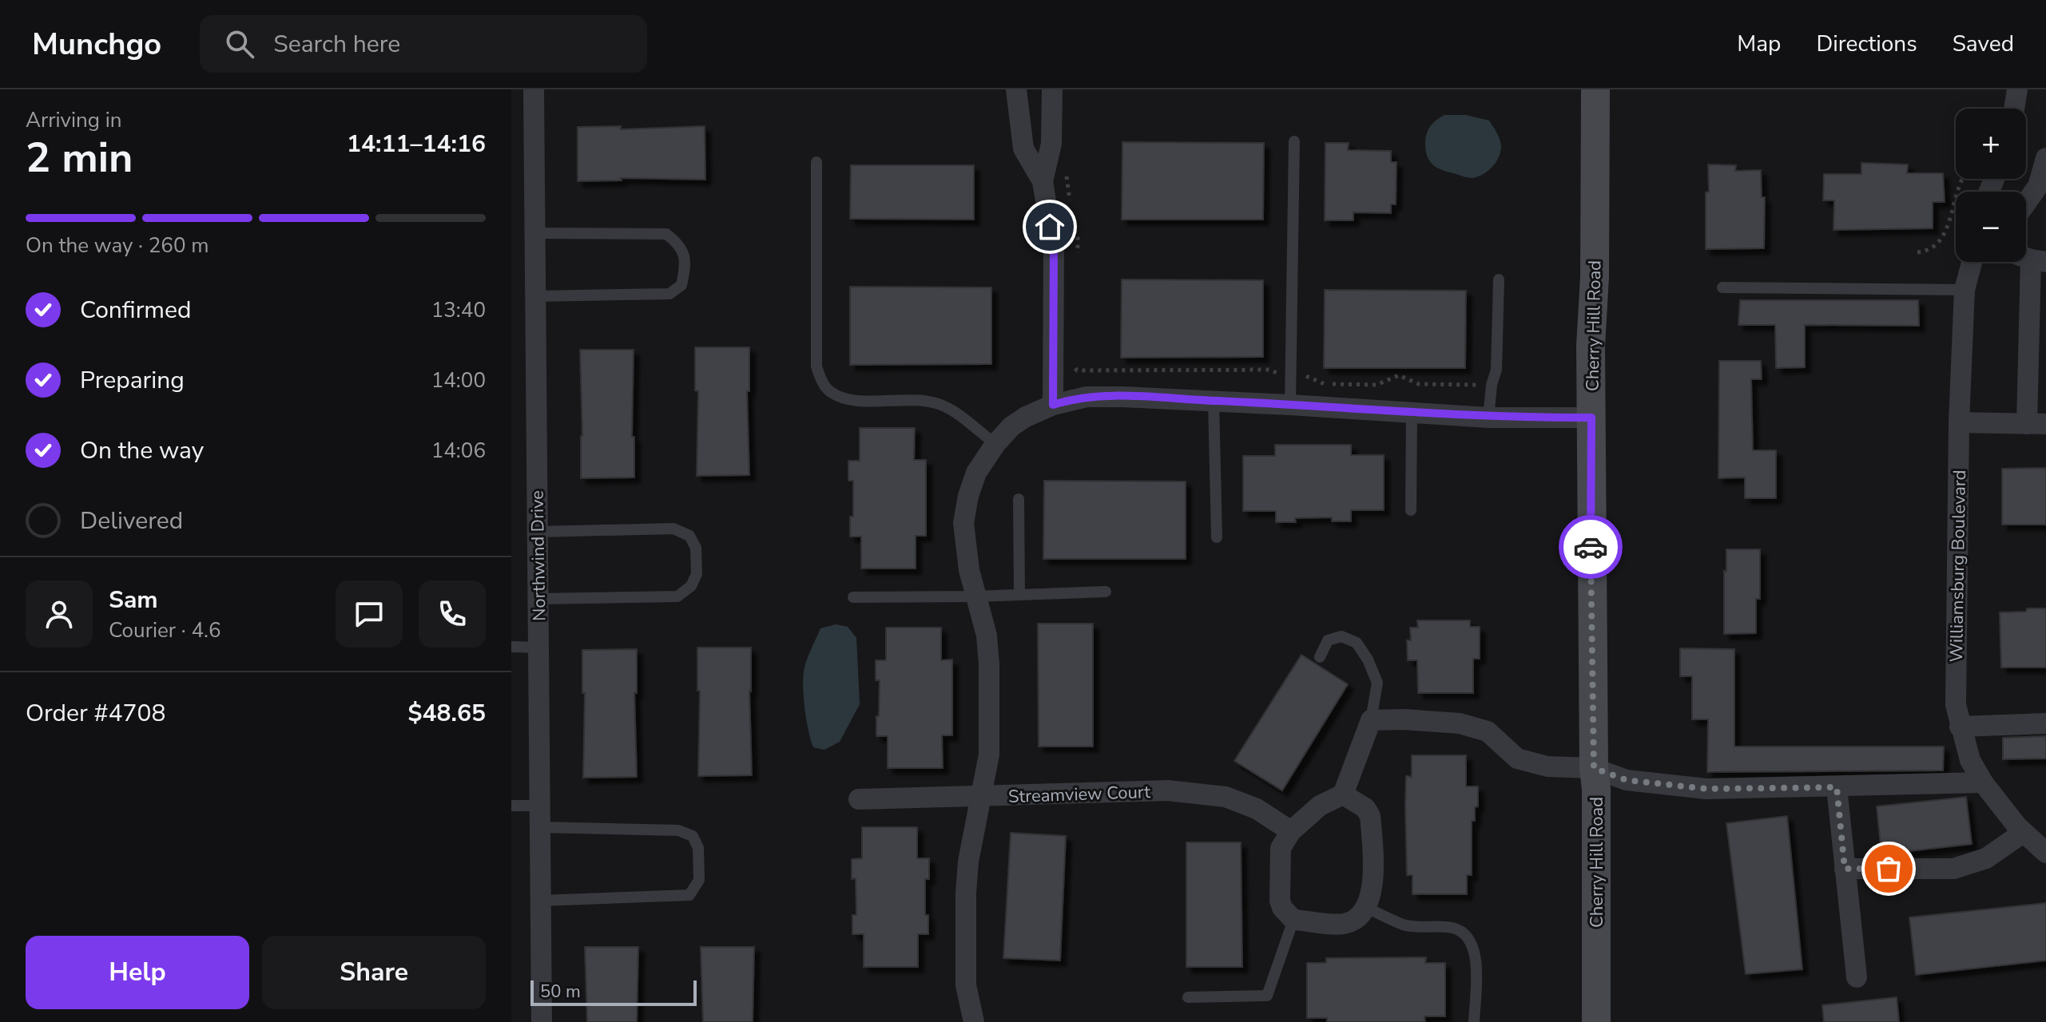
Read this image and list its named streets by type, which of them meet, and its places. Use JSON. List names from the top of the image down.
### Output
{
  "streets": {
    "main road": ["Cherry Hill Road"],
    "street": ["Northwind Drive", "Williamsburg Boulevard", "Streamview Court"]
  },
  "scale_bar": "50 m",
  "page": {
    "header": "Munchgo",
    "search": "Search here",
    "nav": ["Map", "Directions", "Saved"],
    "heading": ["2 min", "Arriving in", "14:11–14:16"],
    "panel": [
      "Sam",
      "Courier · 4.6",
      "Order #4708",
      "$48.65"
    ],
    "map_buttons": ["+", "−"],
    "bar": "On the way · 260 m",
    "list": [
      ["Confirmed", "13:40"],
      ["Preparing", "14:00"],
      ["On the way", "14:06"],
      "Delivered"
    ],
    "buttons": ["Help", "Share"],
    "scale": "50 m"
  }
}
